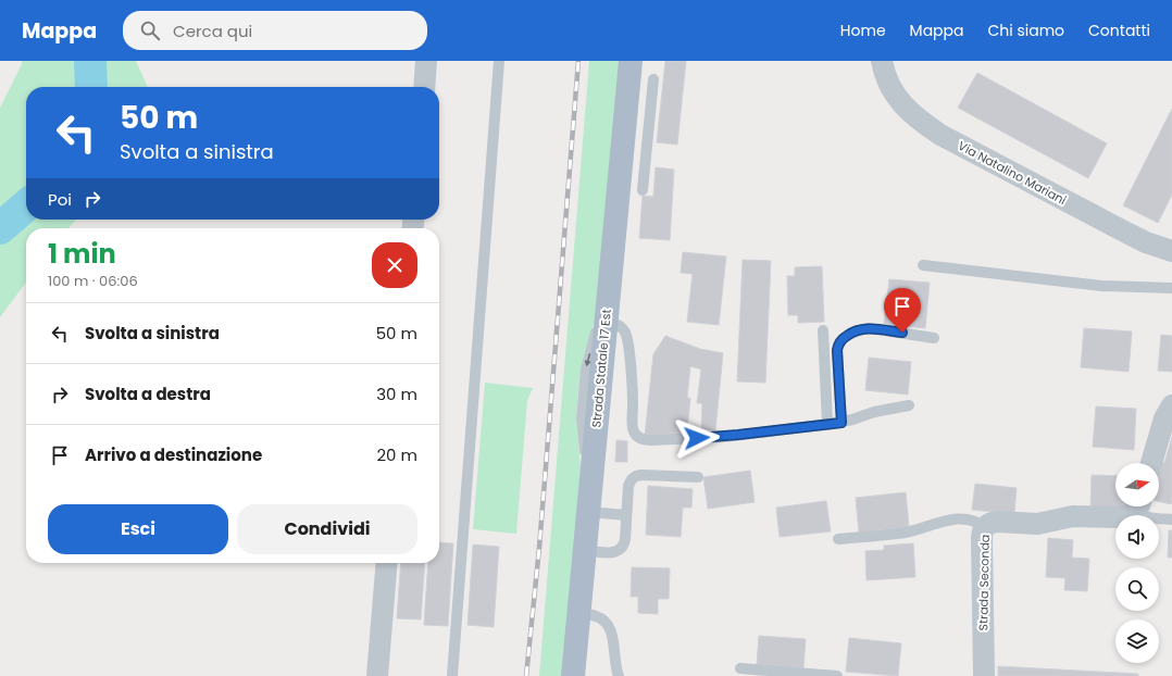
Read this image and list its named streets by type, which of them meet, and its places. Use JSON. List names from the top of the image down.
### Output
{
  "streets": {
    "main road": ["Strada Statale 17 Est"],
    "street": ["Via Natalino Mariani", "Strada Seconda"]
  },
  "north": "right",
  "page": {
    "header": "Mappa",
    "search": "Cerca qui",
    "nav": [
      "Home",
      "Mappa",
      "Chi siamo",
      "Contatti"
    ],
    "turn": ["50 m", "Svolta a sinistra"],
    "then": "Poi",
    "heading": ["1 min", "100 m · 06:06"],
    "list": [
      {
        "name": "Svolta a sinistra",
        "value": "50 m"
      },
      {
        "name": "Svolta a destra",
        "value": "30 m"
      },
      {
        "name": "Arrivo a destinazione",
        "value": "20 m"
      }
    ],
    "buttons": ["Esci", "Condividi"]
  }
}
